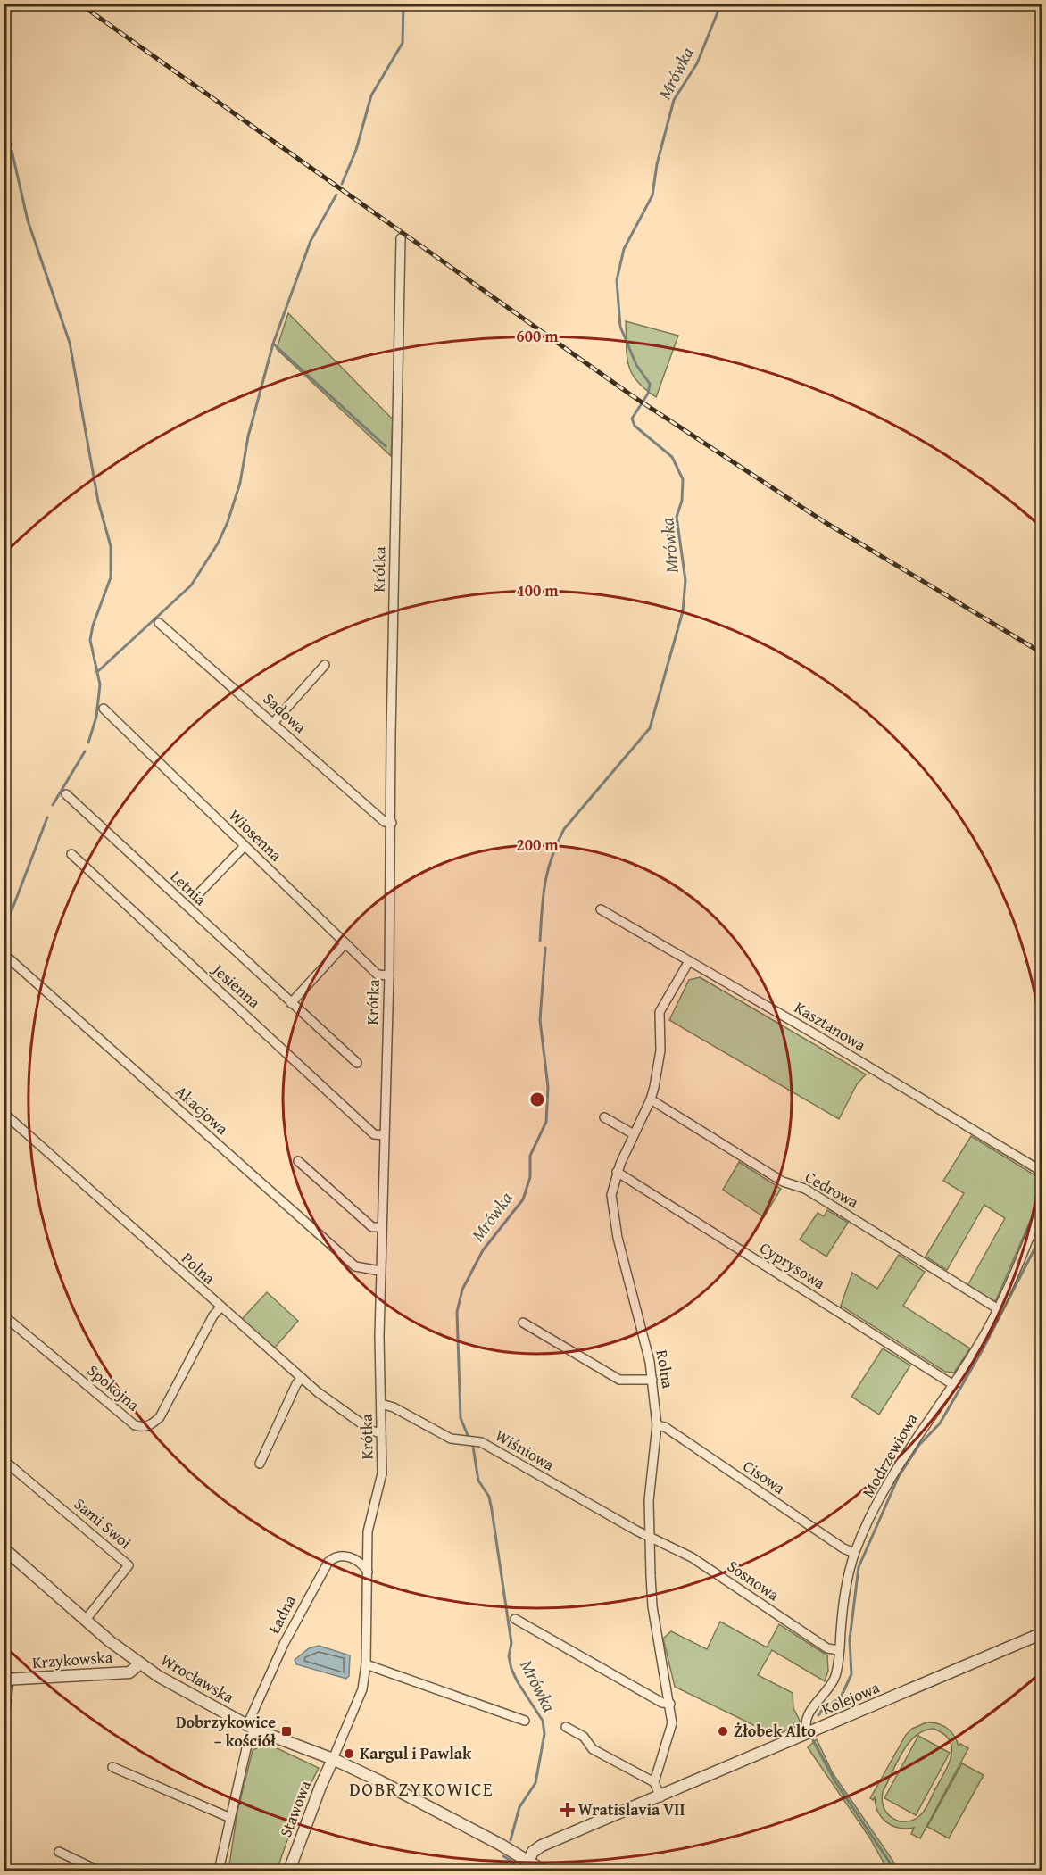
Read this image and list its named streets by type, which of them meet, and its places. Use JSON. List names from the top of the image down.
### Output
{
  "streets": {
    "street": [
      "Krótka",
      "Sadowa",
      "Wiosenna",
      "Letnia",
      "Jesienna",
      "Kasztanowa",
      "Akacjowa",
      "Cedrowa",
      "Cyprysowa",
      "Polna",
      "Rolna",
      "Spokojna",
      "Wiśniowa",
      "Modrzewiowa",
      "Cisowa",
      "Sami Swoi",
      "Sosnowa",
      "Ładna",
      "Krzykowska",
      "Wrocławska",
      "Kolejowa",
      "Stawowa"
    ]
  },
  "crossings": [
    ["Krótka", "Sadowa"],
    ["Krótka", "Wiosenna"],
    ["Krótka", "Jesienna"],
    ["Krótka", "Akacjowa"],
    ["Krótka", "Polna"],
    ["Krótka", "Wiśniowa"],
    ["Krótka", "Ładna"],
    ["Krótka", "Wrocławska"],
    ["Krótka", "Stawowa"],
    ["Kasztanowa", "Rolna"],
    ["Cedrowa", "Rolna"],
    ["Cedrowa", "Modrzewiowa"],
    ["Cyprysowa", "Rolna"],
    ["Cyprysowa", "Modrzewiowa"],
    ["Polna", "Spokojna"],
    ["Rolna", "Wiśniowa"],
    ["Rolna", "Cisowa"],
    ["Rolna", "Sosnowa"],
    ["Wiśniowa", "Sosnowa"],
    ["Modrzewiowa", "Cisowa"],
    ["Modrzewiowa", "Sosnowa"],
    ["Modrzewiowa", "Kolejowa"],
    ["Sami Swoi", "Wrocławska"],
    ["Ładna", "Wrocławska"],
    ["Krzykowska", "Wrocławska"],
    ["Wrocławska", "Kolejowa"],
    ["Wrocławska", "Stawowa"]
  ],
  "districts": ["DOBRZYKOWICE"],
  "water": ["Mrówka"],
  "places": {
    "transit": ["Dobrzykowice – kościół"],
    "other": ["Żłobek Alto", "Kargul i Pawlak"],
    "health": ["Wratislavia VII"]
  },
  "rings": ["600 m", "400 m", "200 m"]
}
